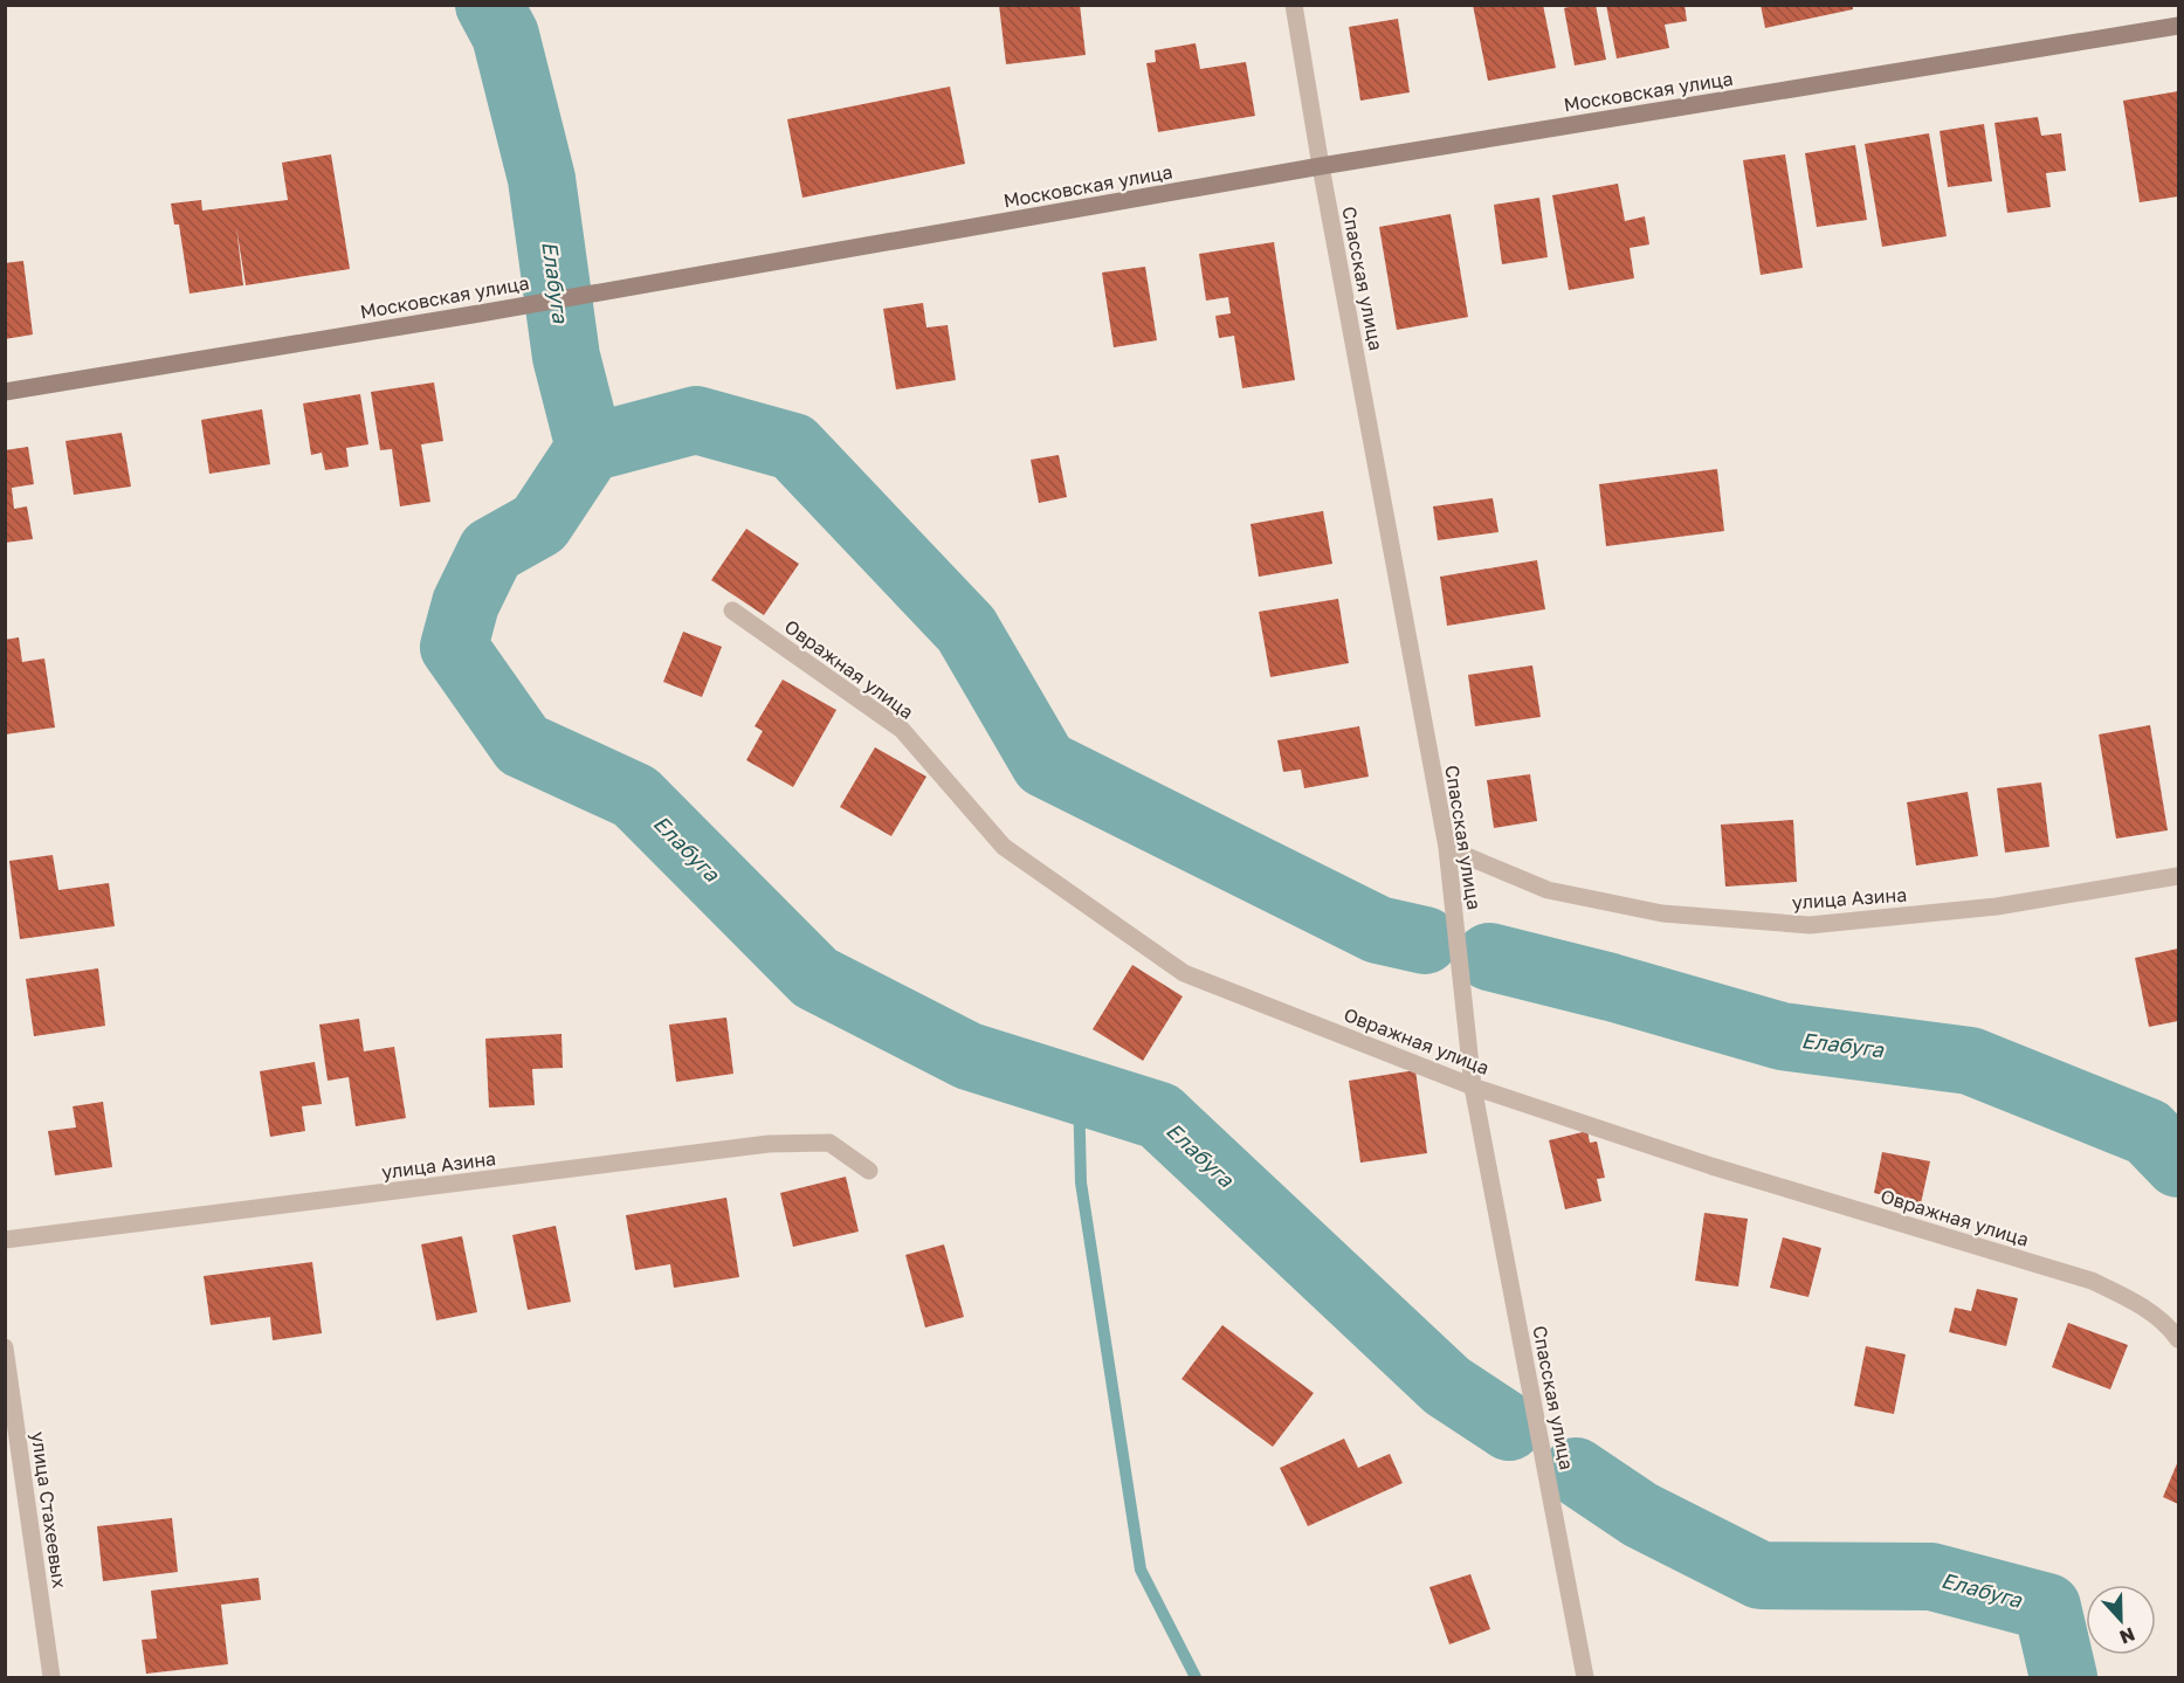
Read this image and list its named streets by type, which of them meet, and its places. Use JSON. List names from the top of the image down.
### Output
{
  "streets": {
    "main road": ["Московская улица"],
    "street": [
      "Спасская улица",
      "Овражная улица",
      "улица Азина",
      "улица Стахеевых"
    ]
  },
  "crossings": [
    ["Московская улица", "Спасская улица"],
    ["Спасская улица", "Овражная улица"],
    ["Спасская улица", "улица Азина"]
  ],
  "water": ["Елабуга"],
  "north": "bottom"
}
